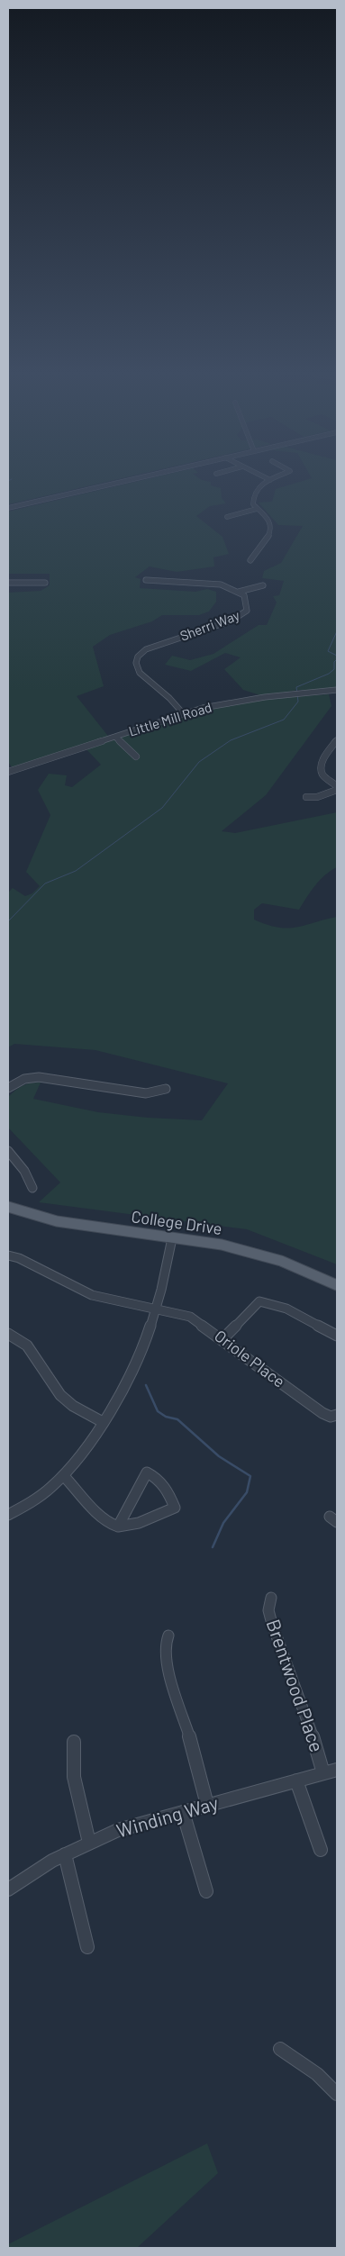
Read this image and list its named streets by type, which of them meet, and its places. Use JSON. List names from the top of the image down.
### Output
{
  "streets": {
    "main road": ["College Drive"],
    "street": [
      "Sherri Way",
      "Little Mill Road",
      "Oriole Place",
      "Brentwood Place",
      "Winding Way"
    ]
  },
  "crossings": [
    ["Sherri Way", "Little Mill Road"],
    ["Brentwood Place", "Winding Way"]
  ]
}
